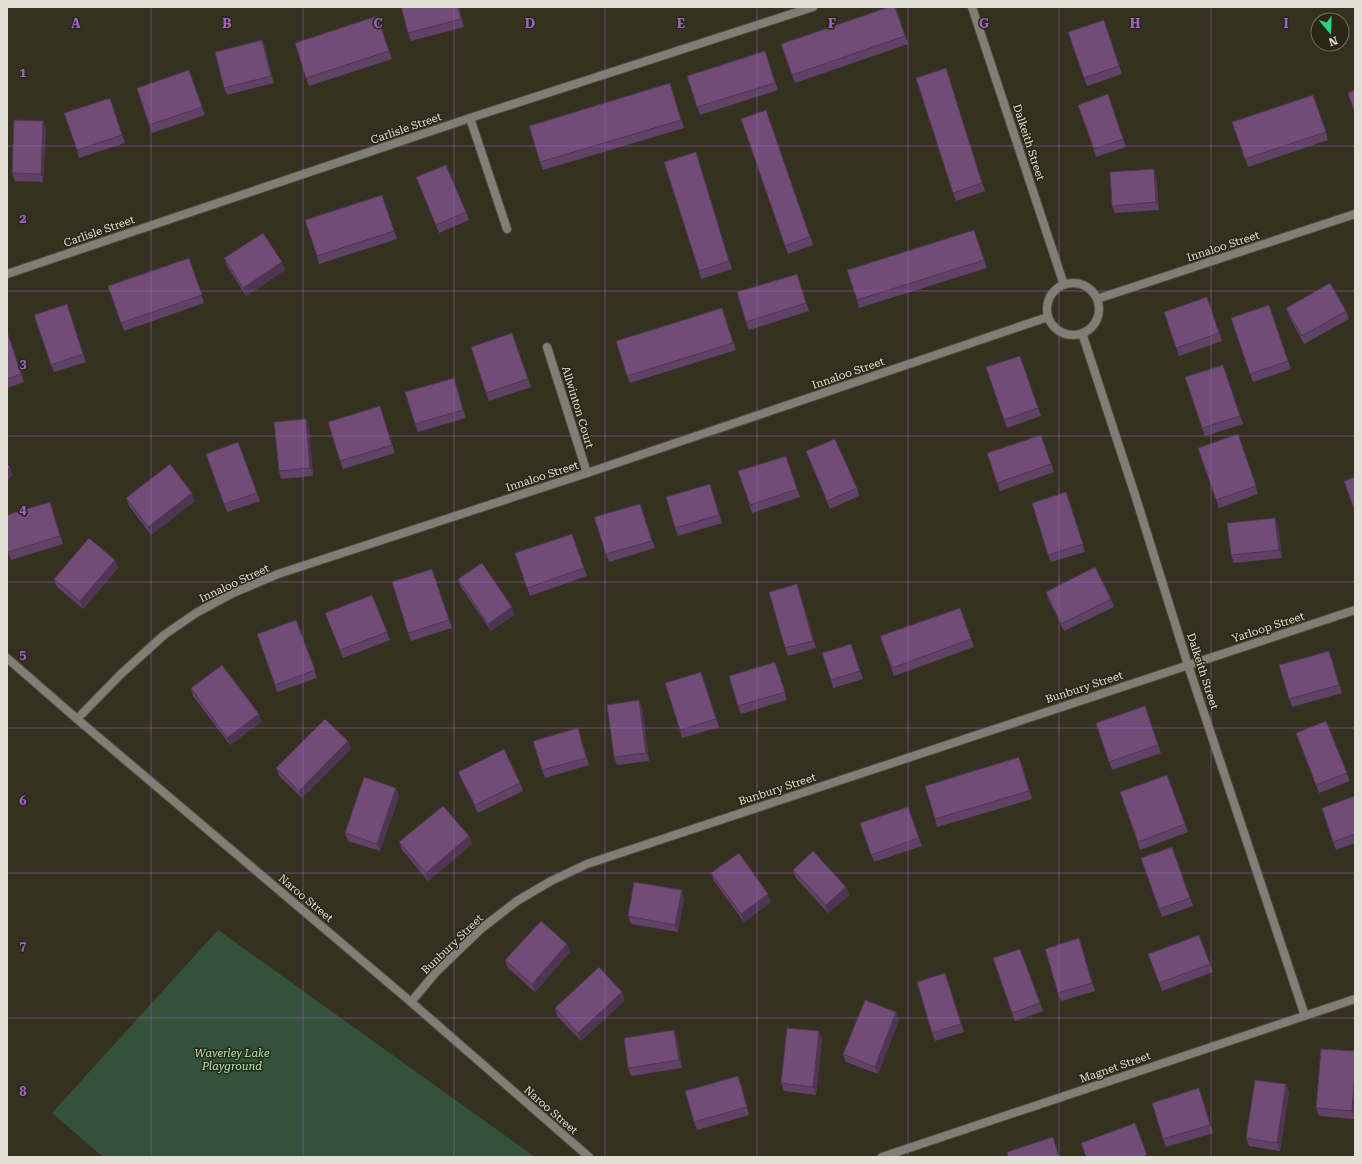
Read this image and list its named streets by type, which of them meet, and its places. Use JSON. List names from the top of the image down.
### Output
{
  "streets": {
    "street": [
      "Carlisle Street",
      "Dalkeith Street",
      "Innaloo Street",
      "Allwinton Court",
      "Yarloop Street",
      "Bunbury Street",
      "Naroo Street",
      "Magnet Street"
    ]
  },
  "crossings": [
    ["Dalkeith Street", "Innaloo Street"],
    ["Dalkeith Street", "Yarloop Street"],
    ["Dalkeith Street", "Bunbury Street"],
    ["Dalkeith Street", "Magnet Street"],
    ["Innaloo Street", "Allwinton Court"],
    ["Innaloo Street", "Naroo Street"],
    ["Yarloop Street", "Bunbury Street"],
    ["Bunbury Street", "Naroo Street"]
  ],
  "parks": ["Waverley Lake Playground"],
  "north": "bottom",
  "grid": {
    "columns": [
      "A",
      "B",
      "C",
      "D",
      "E",
      "F",
      "G",
      "H",
      "I"
    ],
    "rows": [
      "1",
      "2",
      "3",
      "4",
      "5",
      "6",
      "7",
      "8"
    ]
  }
}
